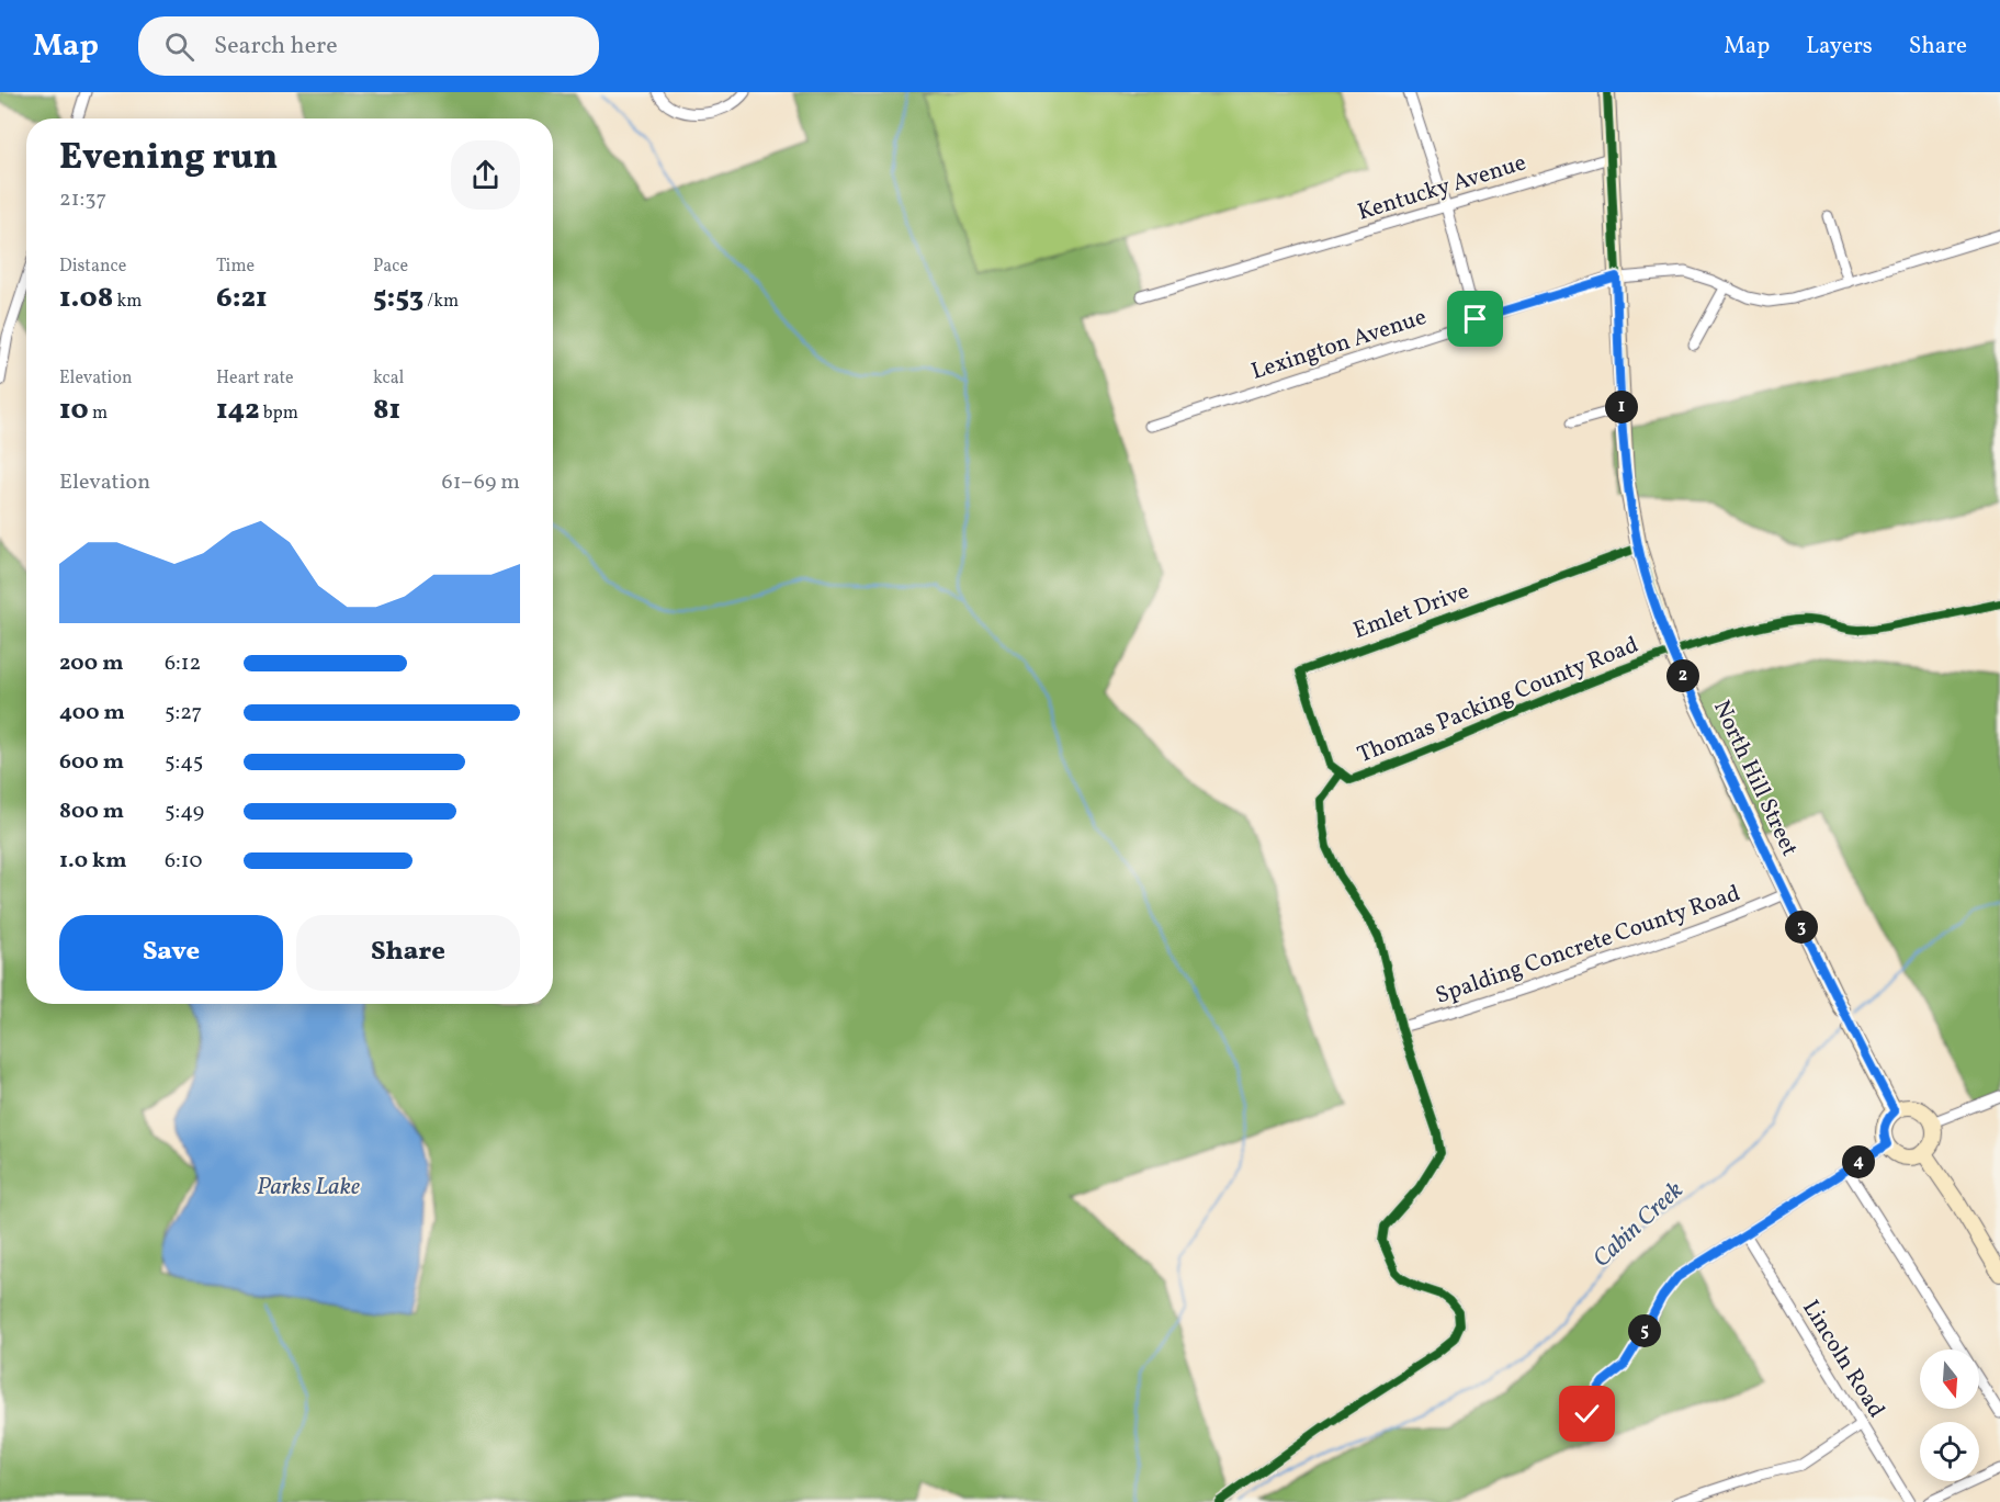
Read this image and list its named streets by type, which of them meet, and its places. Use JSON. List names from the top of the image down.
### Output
{
  "streets": {
    "street": [
      "Kentucky Avenue",
      "Lexington Avenue",
      "Emlet Drive",
      "Thomas Packing County Road",
      "North Hill Street",
      "Spalding Concrete County Road",
      "Lincoln Road"
    ]
  },
  "crossings": [
    ["Kentucky Avenue", "North Hill Street"],
    ["Lexington Avenue", "North Hill Street"],
    ["Emlet Drive", "Thomas Packing County Road"],
    ["Emlet Drive", "North Hill Street"],
    ["Thomas Packing County Road", "North Hill Street"],
    ["North Hill Street", "Spalding Concrete County Road"]
  ],
  "water": ["Parks Lake", "Cabin Creek"],
  "north": "bottom",
  "page": {
    "header": "Map",
    "search": "Search here",
    "nav": ["Map", "Layers", "Share"],
    "heading": ["Evening run", "21:37"],
    "stats": [
      ["Distance", "1.08 km"],
      ["Time", "6:21"],
      ["Pace", "5:53 /km"],
      ["Elevation", "10 m"],
      ["Heart rate", "142 bpm"],
      ["kcal", "81"]
    ],
    "pins": [
      "1",
      "2",
      "3",
      "4",
      "5"
    ],
    "chart": ["Elevation", "61–69 m"],
    "list": [
      {
        "name": "200 m",
        "note": "6:12"
      },
      {
        "name": "400 m",
        "note": "5:27"
      },
      {
        "name": "600 m",
        "note": "5:45"
      },
      {
        "name": "800 m",
        "note": "5:49"
      },
      {
        "name": "1.0 km",
        "note": "6:10"
      }
    ],
    "buttons": ["Save", "Share"]
  }
}
